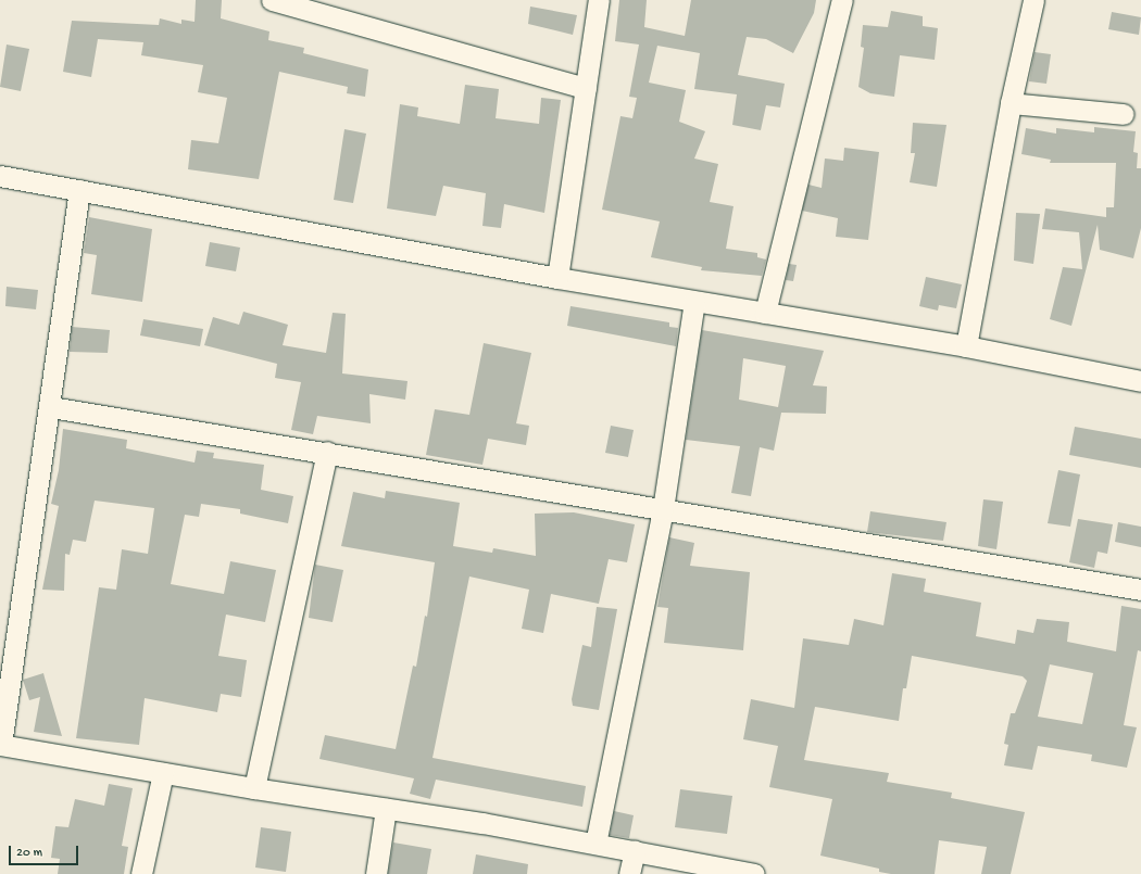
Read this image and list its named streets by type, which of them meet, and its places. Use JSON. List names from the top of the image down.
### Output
{
  "scale_bar": "20 m"
}
